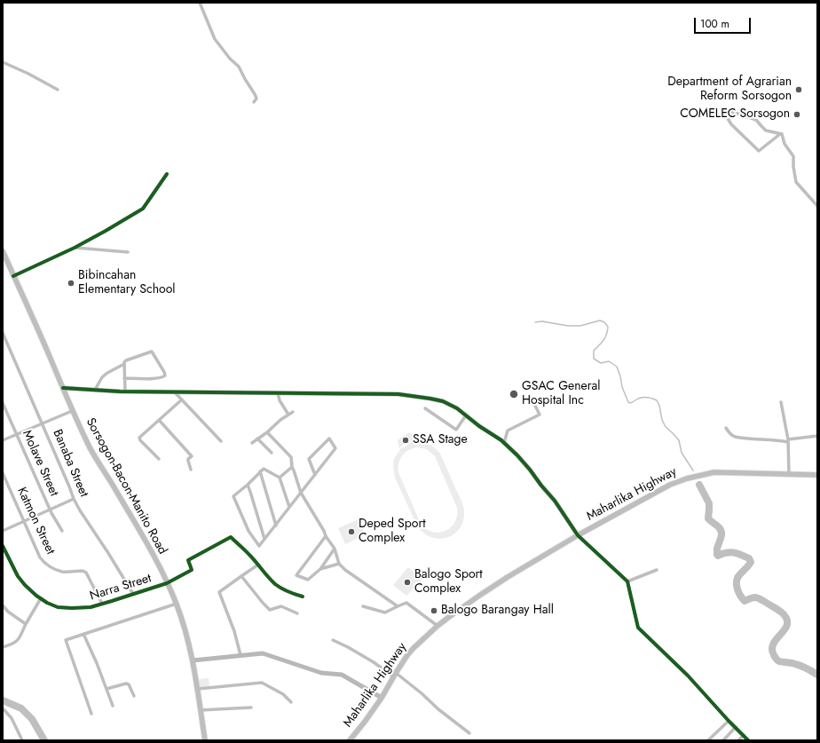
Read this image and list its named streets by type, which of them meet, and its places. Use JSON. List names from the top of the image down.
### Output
{
  "streets": {
    "main road": ["Sorsogon-Bacon-Manito Road", "Maharlika Highway"],
    "street": [
      "Molave Street",
      "Banaba Street",
      "Katmon Street",
      "Narra Street"
    ]
  },
  "crossings": [
    ["Banaba Street", "Narra Street"],
    ["Sorsogon-Bacon-Manito Road", "Narra Street"],
    ["Katmon Street", "Narra Street"]
  ],
  "places": [
    "Department of Agrarian Reform Sorsogon",
    "COMELEC Sorsogon",
    "Bibincahan Elementary School",
    "GSAC General Hospital Inc",
    "SSA Stage",
    "Deped Sport Complex",
    "Balogo Sport Complex",
    "Balogo Barangay Hall"
  ],
  "scale_bar": "100 m"
}
